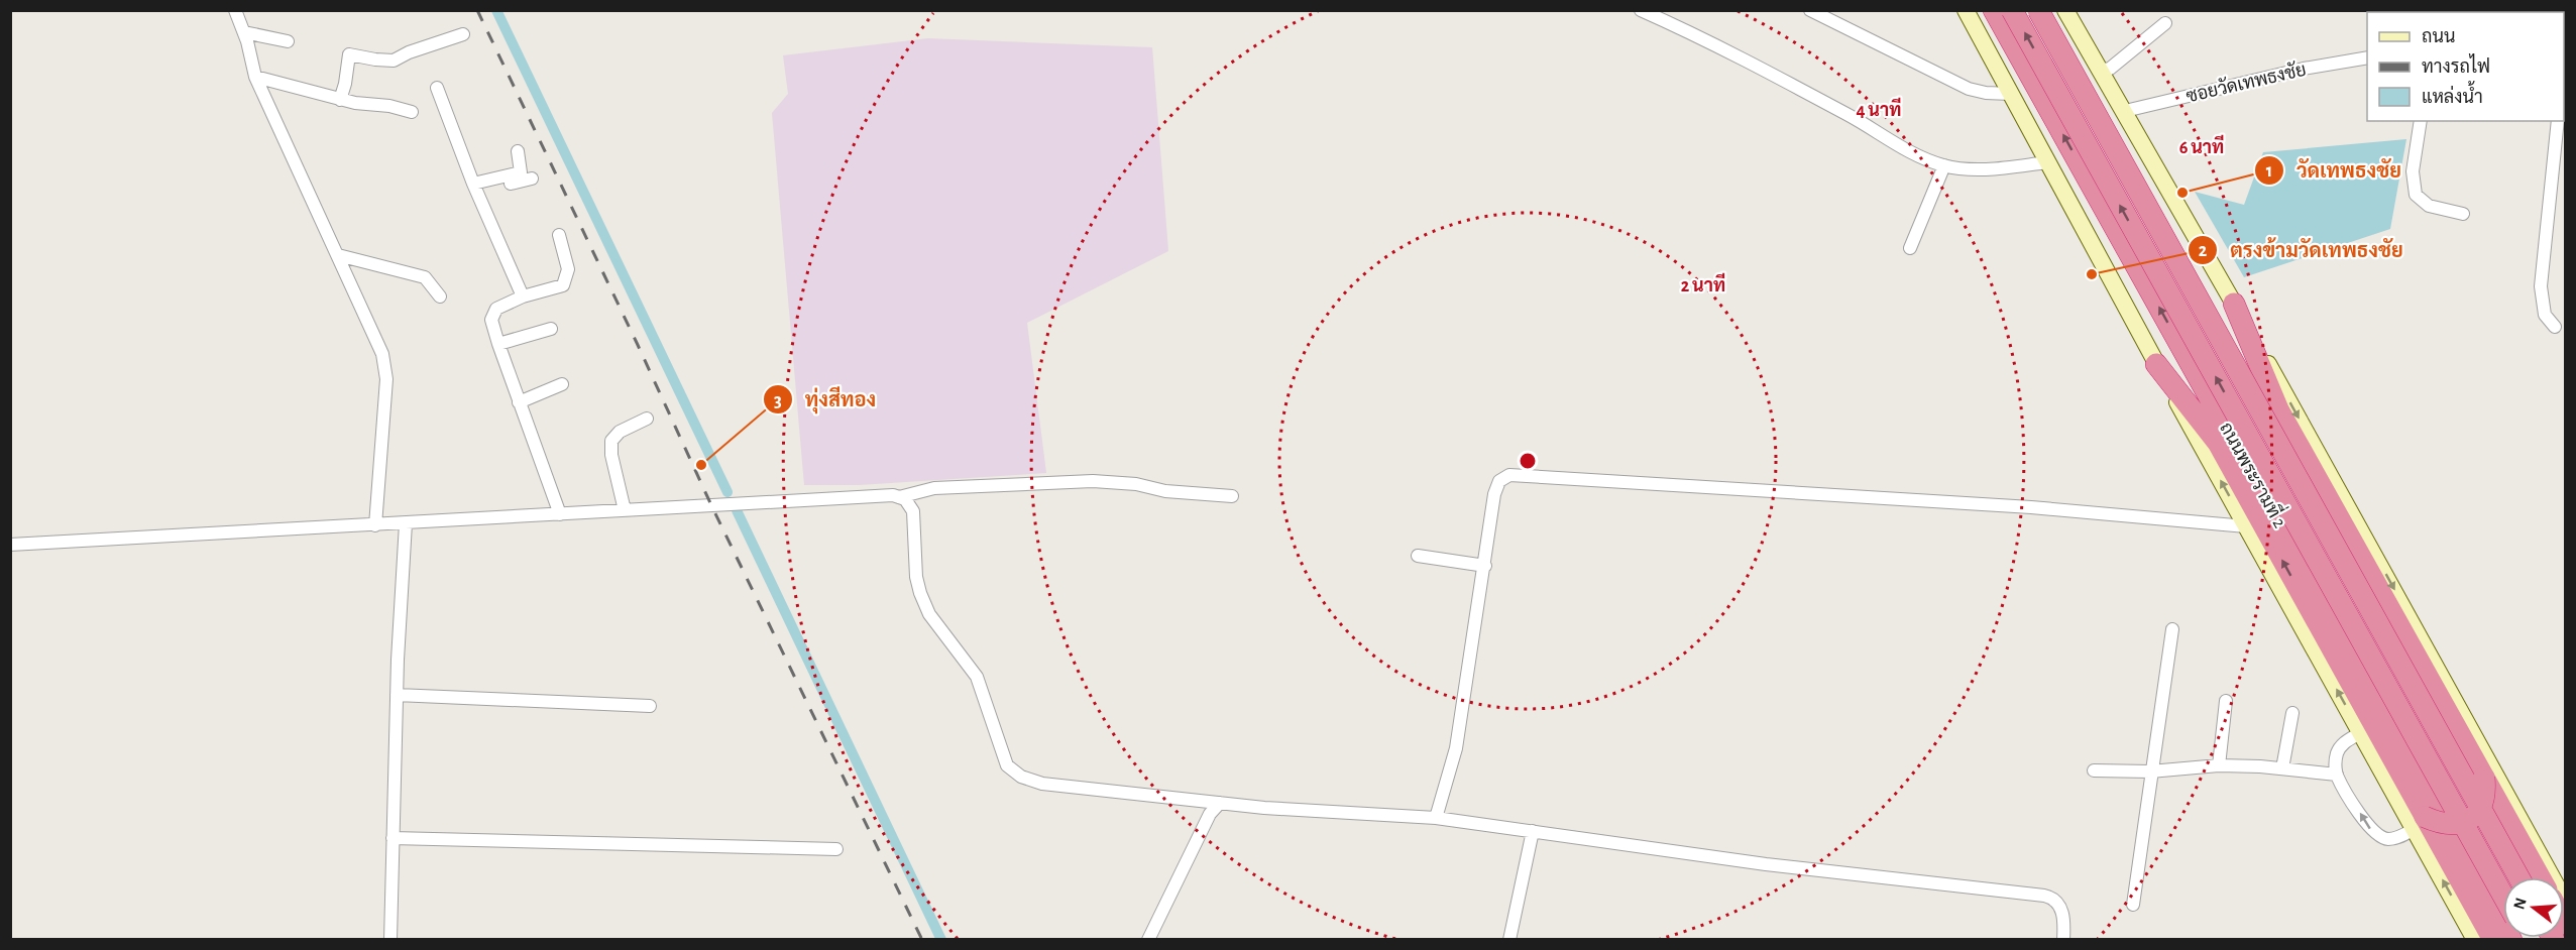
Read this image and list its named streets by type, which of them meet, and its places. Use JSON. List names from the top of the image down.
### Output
{
  "streets": {
    "highway": ["ถนนพระรามที่ 2"],
    "street": ["ซอยวัดเทพธงชัย"]
  },
  "places": ["วัดเทพธงชัย", "ตรงข้ามวัดเทพธงชัย", "ทุ่งสีทอง"],
  "legend": ["ถนน", "ทางรถไฟ", "แหล่งน้ำ"],
  "north": "left",
  "rings": ["4 นาที", "6 นาที", "2 นาที"]
}
